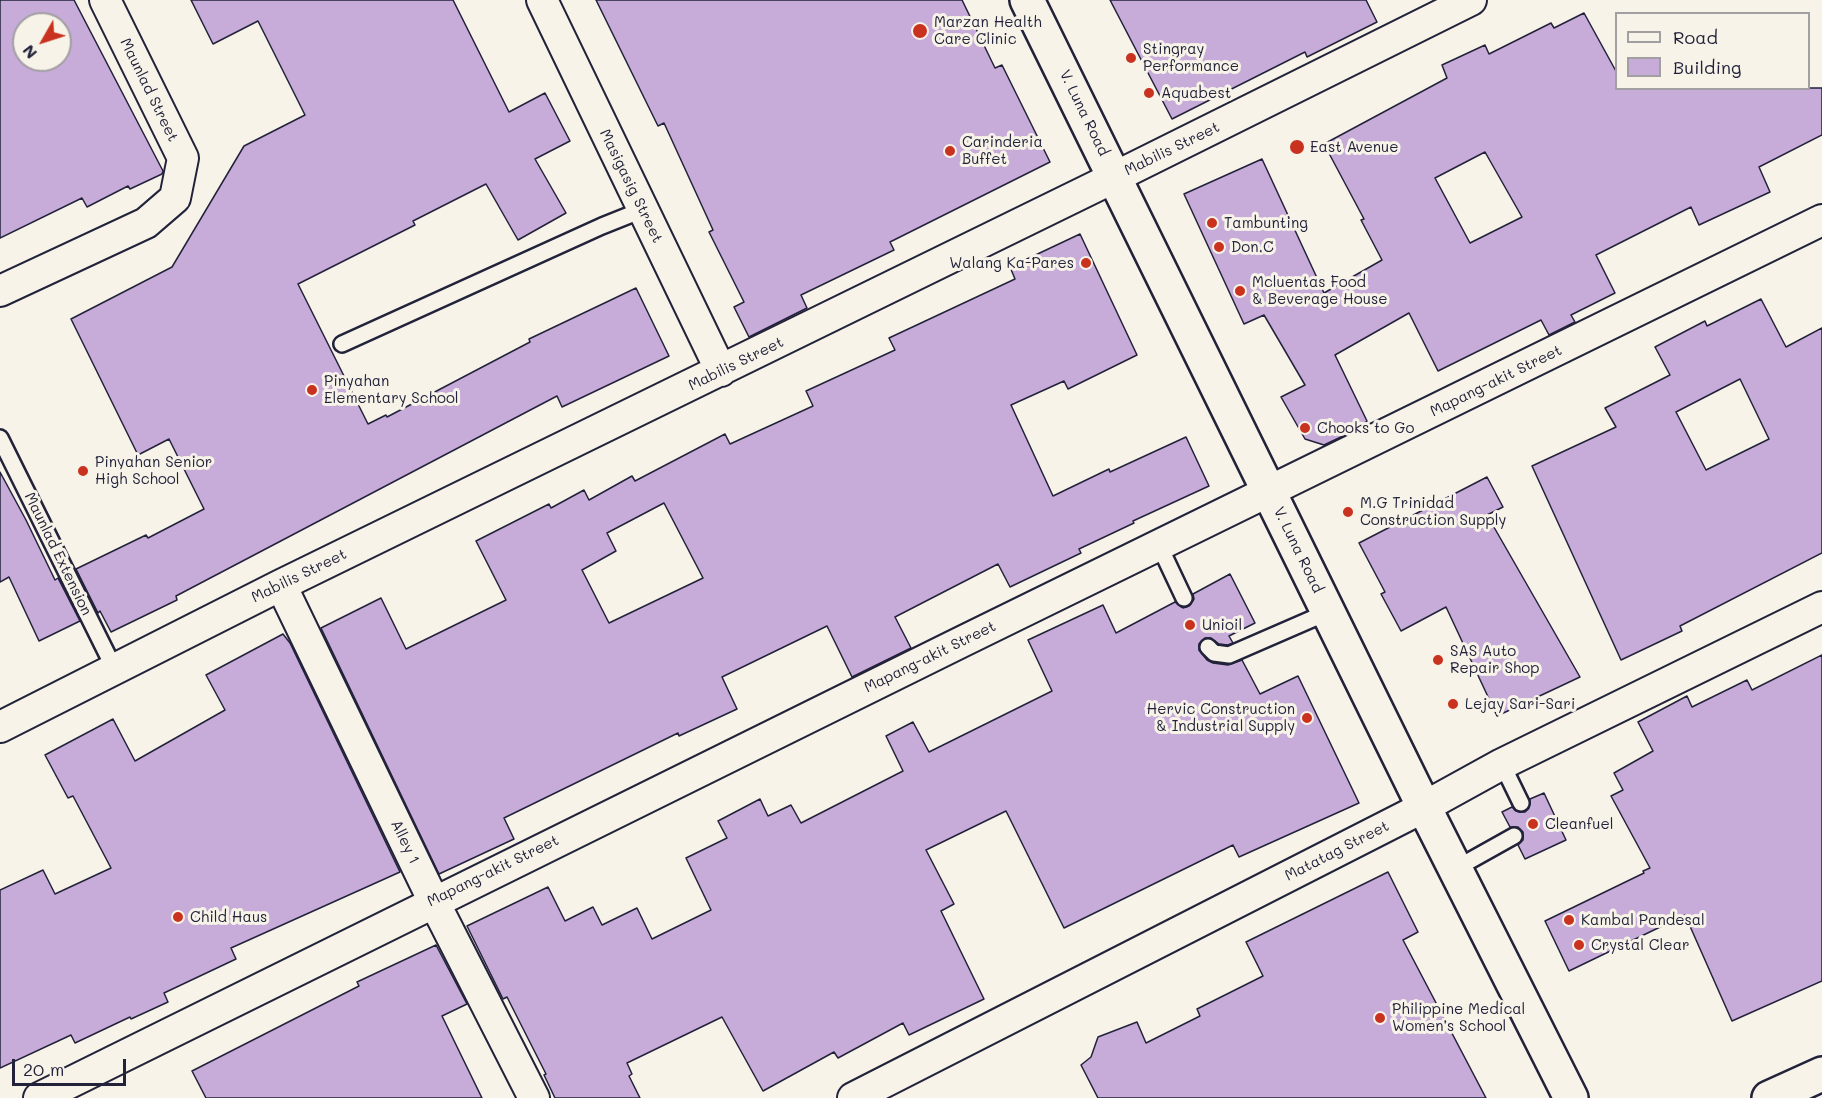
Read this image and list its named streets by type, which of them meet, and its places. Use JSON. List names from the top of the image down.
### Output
{
  "streets": {
    "main road": ["V. Luna Road"],
    "street": [
      "Maunlad Street",
      "Mabilis Street",
      "Masigasig Street",
      "Mapang-akit Street",
      "Alley 1",
      "Matatag Street"
    ],
    "lane": ["Maunlad Extension"]
  },
  "crossings": [
    ["V. Luna Road", "Mabilis Street"],
    ["V. Luna Road", "Mapang-akit Street"],
    ["V. Luna Road", "Matatag Street"],
    ["Mabilis Street", "Masigasig Street"],
    ["Mabilis Street", "Maunlad Extension"],
    ["Mabilis Street", "Alley 1"],
    ["Mapang-akit Street", "Alley 1"]
  ],
  "places": [
    "Marzan Health Care Clinic",
    "Stingray Performance",
    "Aquabest",
    "East Avenue",
    "Carinderia Buffet",
    "Tambunting",
    "Don.C",
    "Walang Ka-Pares",
    "Mcluentas Food & Beverage House",
    "Pinyahan Elementary School",
    "Chooks to Go",
    "Pinyahan Senior High School",
    "M.G Trinidad Construction Supply",
    "Unioil",
    "SAS Auto Repair Shop",
    "Lejay Sari-Sari",
    "Hervic Construction & Industrial Supply",
    "Cleanfuel",
    "Child Haus",
    "Kambal Pandesal",
    "Crystal Clear",
    "Philippine Medical Women's School"
  ],
  "legend": ["Road", "Building"],
  "scale_bar": "20 m",
  "north": "bottom left"
}
